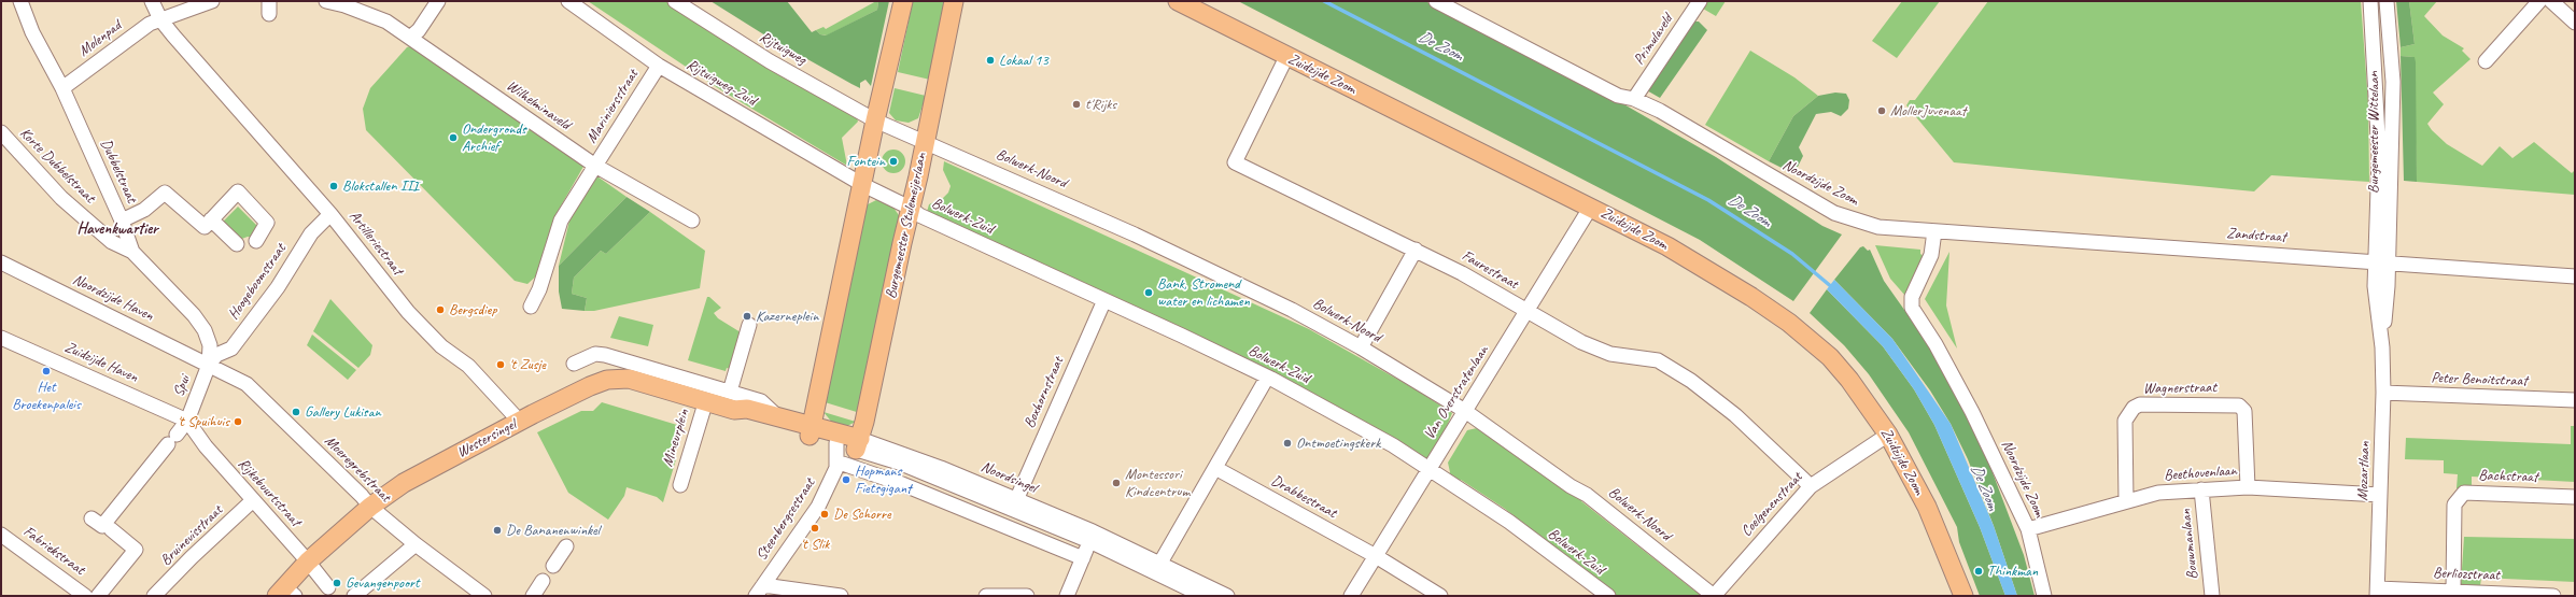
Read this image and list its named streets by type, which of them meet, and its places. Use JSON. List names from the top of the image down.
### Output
{
  "streets": {
    "main road": ["Zuidzijde Zoom", "Burgemeester Stulemeijerlaan", "Westersingel"],
    "street": [
      "Molenpad",
      "Primulaveld",
      "Rijtuigweg",
      "Rijtuigweg-Zuid",
      "Wilhelminaveld",
      "Mariniersstraat",
      "Burgemeester Wittelaan",
      "Korte Dubbelstraat",
      "Bolwerk-Noord",
      "Dubbelstraat",
      "Noordzijde Zoom",
      "Bolwerk-Zuid",
      "Zandstraat",
      "Artilleriestraat",
      "Faurestraat",
      "Hoogeboomstraat",
      "Noordzijde Haven",
      "Zuidzijde Haven",
      "Peter Benoitstraat",
      "Spui",
      "Wagnerstraat",
      "Boxhornstraat",
      "Van Overstratenlaan",
      "Mineurplein",
      "Moeregrebstraat",
      "Mozartlaan",
      "Beethovenlaan",
      "Bachstraat",
      "Noordsingel",
      "Rijkebuurtstraat",
      "Drabbestraat",
      "Coelgenenstraat",
      "Steenbergsestraat",
      "Bruinevisstraat",
      "Bouwmanlaan",
      "Fabriekstraat",
      "Berliozstraat"
    ]
  },
  "crossings": [
    ["Molenpad", "Dubbelstraat"],
    ["Molenpad", "Artilleriestraat"],
    ["Primulaveld", "Noordzijde Zoom"],
    ["Rijtuigweg", "Bolwerk-Noord"],
    ["Rijtuigweg", "Burgemeester Stulemeijerlaan"],
    ["Zuidzijde Zoom", "Faurestraat"],
    ["Zuidzijde Zoom", "Van Overstratenlaan"],
    ["Zuidzijde Zoom", "Coelgenenstraat"],
    ["Rijtuigweg-Zuid", "Mariniersstraat"],
    ["Rijtuigweg-Zuid", "Bolwerk-Zuid"],
    ["Wilhelminaveld", "Mariniersstraat"],
    ["Burgemeester Wittelaan", "Zandstraat"],
    ["Burgemeester Wittelaan", "Mozartlaan"],
    ["Korte Dubbelstraat", "Dubbelstraat"],
    ["Bolwerk-Noord", "Burgemeester Stulemeijerlaan"],
    ["Bolwerk-Noord", "Van Overstratenlaan"],
    ["Bolwerk-Noord", "Coelgenenstraat"],
    ["Dubbelstraat", "Hoogeboomstraat"],
    ["Dubbelstraat", "Noordzijde Haven"],
    ["Dubbelstraat", "Spui"],
    ["Dubbelstraat", "Moeregrebstraat"],
    ["Noordzijde Zoom", "Zandstraat"],
    ["Noordzijde Zoom", "Beethovenlaan"],
    ["Bolwerk-Zuid", "Burgemeester Stulemeijerlaan"],
    ["Bolwerk-Zuid", "Boxhornstraat"],
    ["Bolwerk-Zuid", "Van Overstratenlaan"],
    ["Burgemeester Stulemeijerlaan", "Westersingel"],
    ["Burgemeester Stulemeijerlaan", "Noordsingel"],
    ["Zandstraat", "Mozartlaan"],
    ["Artilleriestraat", "Hoogeboomstraat"],
    ["Artilleriestraat", "Westersingel"],
    ["Faurestraat", "Van Overstratenlaan"],
    ["Faurestraat", "Coelgenenstraat"],
    ["Hoogeboomstraat", "Noordzijde Haven"],
    ["Hoogeboomstraat", "Spui"],
    ["Hoogeboomstraat", "Moeregrebstraat"],
    ["Noordzijde Haven", "Spui"],
    ["Noordzijde Haven", "Moeregrebstraat"],
    ["Zuidzijde Haven", "Spui"],
    ["Zuidzijde Haven", "Rijkebuurtstraat"],
    ["Peter Benoitstraat", "Mozartlaan"],
    ["Spui", "Moeregrebstraat"],
    ["Spui", "Rijkebuurtstraat"],
    ["Wagnerstraat", "Beethovenlaan"],
    ["Boxhornstraat", "Noordsingel"],
    ["Van Overstratenlaan", "Drabbestraat"],
    ["Mineurplein", "Westersingel"],
    ["Westersingel", "Moeregrebstraat"],
    ["Westersingel", "Noordsingel"],
    ["Westersingel", "Rijkebuurtstraat"],
    ["Westersingel", "Steenbergsestraat"],
    ["Mozartlaan", "Beethovenlaan"],
    ["Mozartlaan", "Berliozstraat"],
    ["Beethovenlaan", "Bouwmanlaan"],
    ["Bachstraat", "Berliozstraat"],
    ["Rijkebuurtstraat", "Bruinevisstraat"]
  ],
  "districts": ["Havenkwartier"],
  "water": ["De Zoom"],
  "places": [
    "Lokaal 13",
    "t'Rijks",
    "MollerJuvenaat",
    "Ondergronds Archief",
    "Fontein",
    "Blokstallen III",
    "Bank, Stromend water en lichamen",
    "Bergsdiep",
    "Kazerneplein",
    "'t Zusje",
    "Het Broekenpaleis",
    "Gallery Lukisan",
    "'t Spuihuis",
    "Ontmoetingskerk",
    "Hopmans Fietsgigant",
    "Montessori Kindcentrum",
    "De Schorre",
    "'t Slik",
    "De Bananenwinkel",
    "Thinkman",
    "Gevangenpoort"
  ]
}
